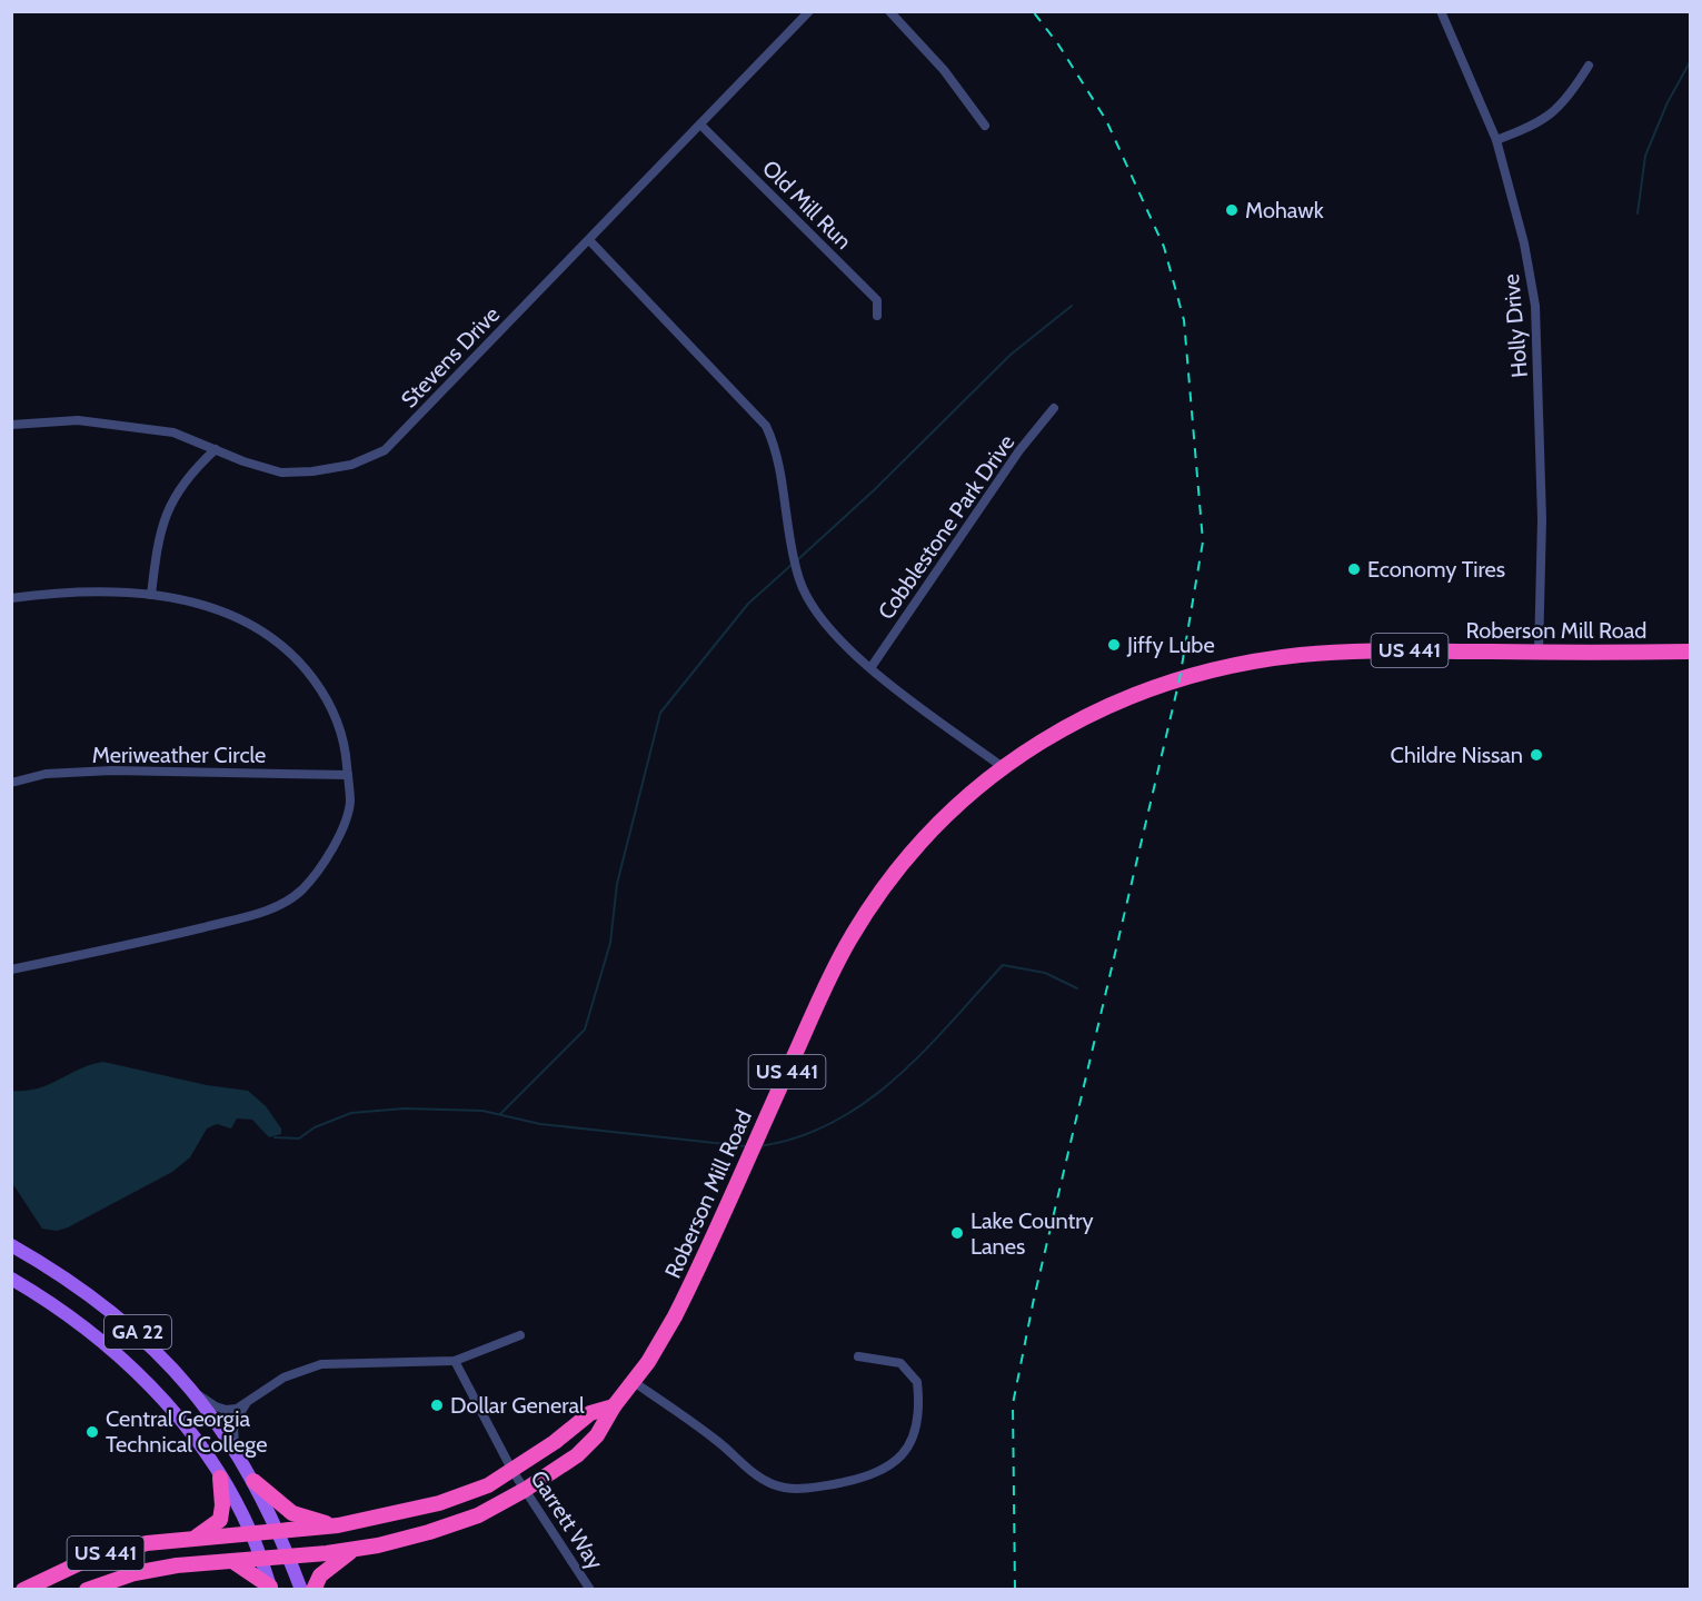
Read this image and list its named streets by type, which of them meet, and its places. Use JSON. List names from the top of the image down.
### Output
{
  "streets": {
    "highway": ["Roberson Mill Road", "US 441"],
    "main road": ["GA 22"],
    "street": [
      "Old Mill Run",
      "Holly Drive",
      "Stevens Drive",
      "Cobblestone Park Drive",
      "Meriweather Circle",
      "Garrett Way"
    ]
  },
  "crossings": [
    ["Old Mill Run", "Stevens Drive"],
    ["Holly Drive", "Roberson Mill Road"],
    ["Roberson Mill Road", "US 441"],
    ["Roberson Mill Road", "GA 22"],
    ["Roberson Mill Road", "Garrett Way"],
    ["US 441", "GA 22"]
  ],
  "places": [
    "Mohawk",
    "Economy Tires",
    "Jiffy Lube",
    "Childre Nissan",
    "Lake Country Lanes",
    "Dollar General",
    "Central Georgia Technical College"
  ]
}
